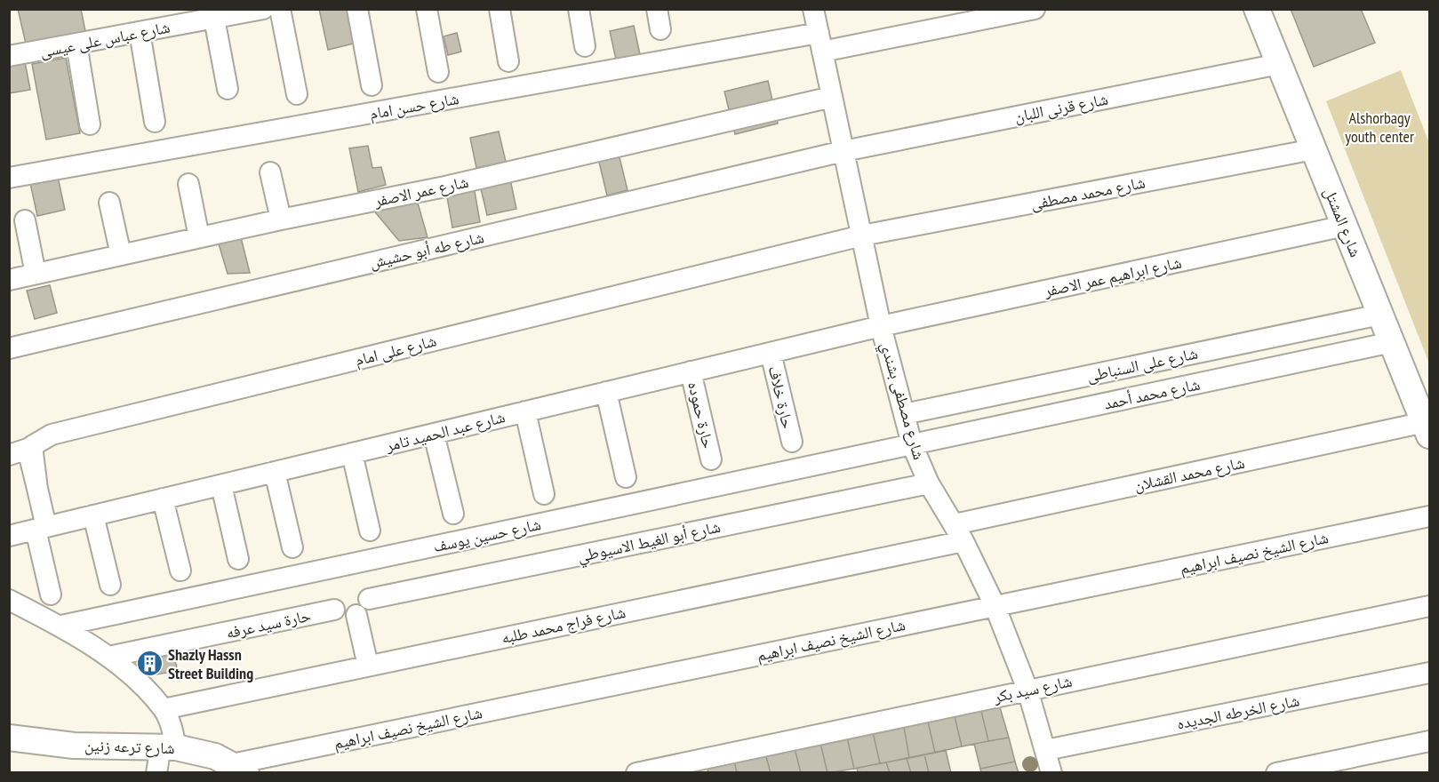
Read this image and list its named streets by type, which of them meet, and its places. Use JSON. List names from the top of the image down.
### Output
{
  "streets": {
    "street": [
      "شارع عباس على عيسى",
      "شارع حسن امام",
      "شارع قرنى اللبان",
      "شارع عمر الاصفر",
      "شارع محمد مصطفى",
      "شارع المشتل",
      "شارع طه أبو حشيش",
      "شارع ابراهيم عمر الاصفر",
      "شارع على امام",
      "شارع على السنباطى",
      "شارع محمد أحمد",
      "حارة خلاف",
      "شارع مصطفى بشندي",
      "حارة حموده",
      "شارع عبد الحميد تامر",
      "شارع محمد القشلان",
      "شارع حسين يوسف",
      "شارع أبو الغيط الاسيوطي",
      "شارع الشيخ نصيف ابراهيم",
      "حارة سيد عرفه",
      "شارع فراج محمد طلبه",
      "شارع سيد بكر",
      "شارع الخرطه الجديده",
      "شارع ترعه زنين"
    ]
  },
  "crossings": [
    ["شارع حسن امام", "شارع مصطفى بشندي"],
    ["شارع قرنى اللبان", "شارع المشتل"],
    ["شارع قرنى اللبان", "شارع طه أبو حشيش"],
    ["شارع قرنى اللبان", "شارع مصطفى بشندي"],
    ["شارع عمر الاصفر", "شارع مصطفى بشندي"],
    ["شارع محمد مصطفى", "شارع المشتل"],
    ["شارع محمد مصطفى", "شارع على امام"],
    ["شارع محمد مصطفى", "شارع مصطفى بشندي"],
    ["شارع المشتل", "شارع ابراهيم عمر الاصفر"],
    ["شارع المشتل", "شارع على السنباطى"],
    ["شارع المشتل", "شارع محمد أحمد"],
    ["شارع المشتل", "شارع محمد القشلان"],
    ["شارع طه أبو حشيش", "شارع مصطفى بشندي"],
    ["شارع ابراهيم عمر الاصفر", "شارع مصطفى بشندي"],
    ["شارع ابراهيم عمر الاصفر", "شارع عبد الحميد تامر"],
    ["شارع على امام", "شارع مصطفى بشندي"],
    ["شارع على السنباطى", "شارع مصطفى بشندي"],
    ["شارع محمد أحمد", "شارع مصطفى بشندي"],
    ["شارع محمد أحمد", "شارع حسين يوسف"],
    ["حارة خلاف", "شارع عبد الحميد تامر"],
    ["شارع مصطفى بشندي", "شارع عبد الحميد تامر"],
    ["شارع مصطفى بشندي", "شارع محمد القشلان"],
    ["شارع مصطفى بشندي", "شارع حسين يوسف"],
    ["شارع مصطفى بشندي", "شارع أبو الغيط الاسيوطي"],
    ["شارع مصطفى بشندي", "شارع الشيخ نصيف ابراهيم"],
    ["شارع مصطفى بشندي", "شارع فراج محمد طلبه"],
    ["شارع مصطفى بشندي", "شارع سيد بكر"],
    ["شارع مصطفى بشندي", "شارع الخرطه الجديده"],
    ["حارة حموده", "شارع عبد الحميد تامر"],
    ["شارع محمد القشلان", "شارع فراج محمد طلبه"],
    ["شارع أبو الغيط الاسيوطي", "شارع فراج محمد طلبه"],
    ["شارع الشيخ نصيف ابراهيم", "شارع ترعه زنين"]
  ],
  "parks": ["Alshorbagy youth center"],
  "places": {
    "building": ["Shazly Hassn Street Building"]
  }
}
